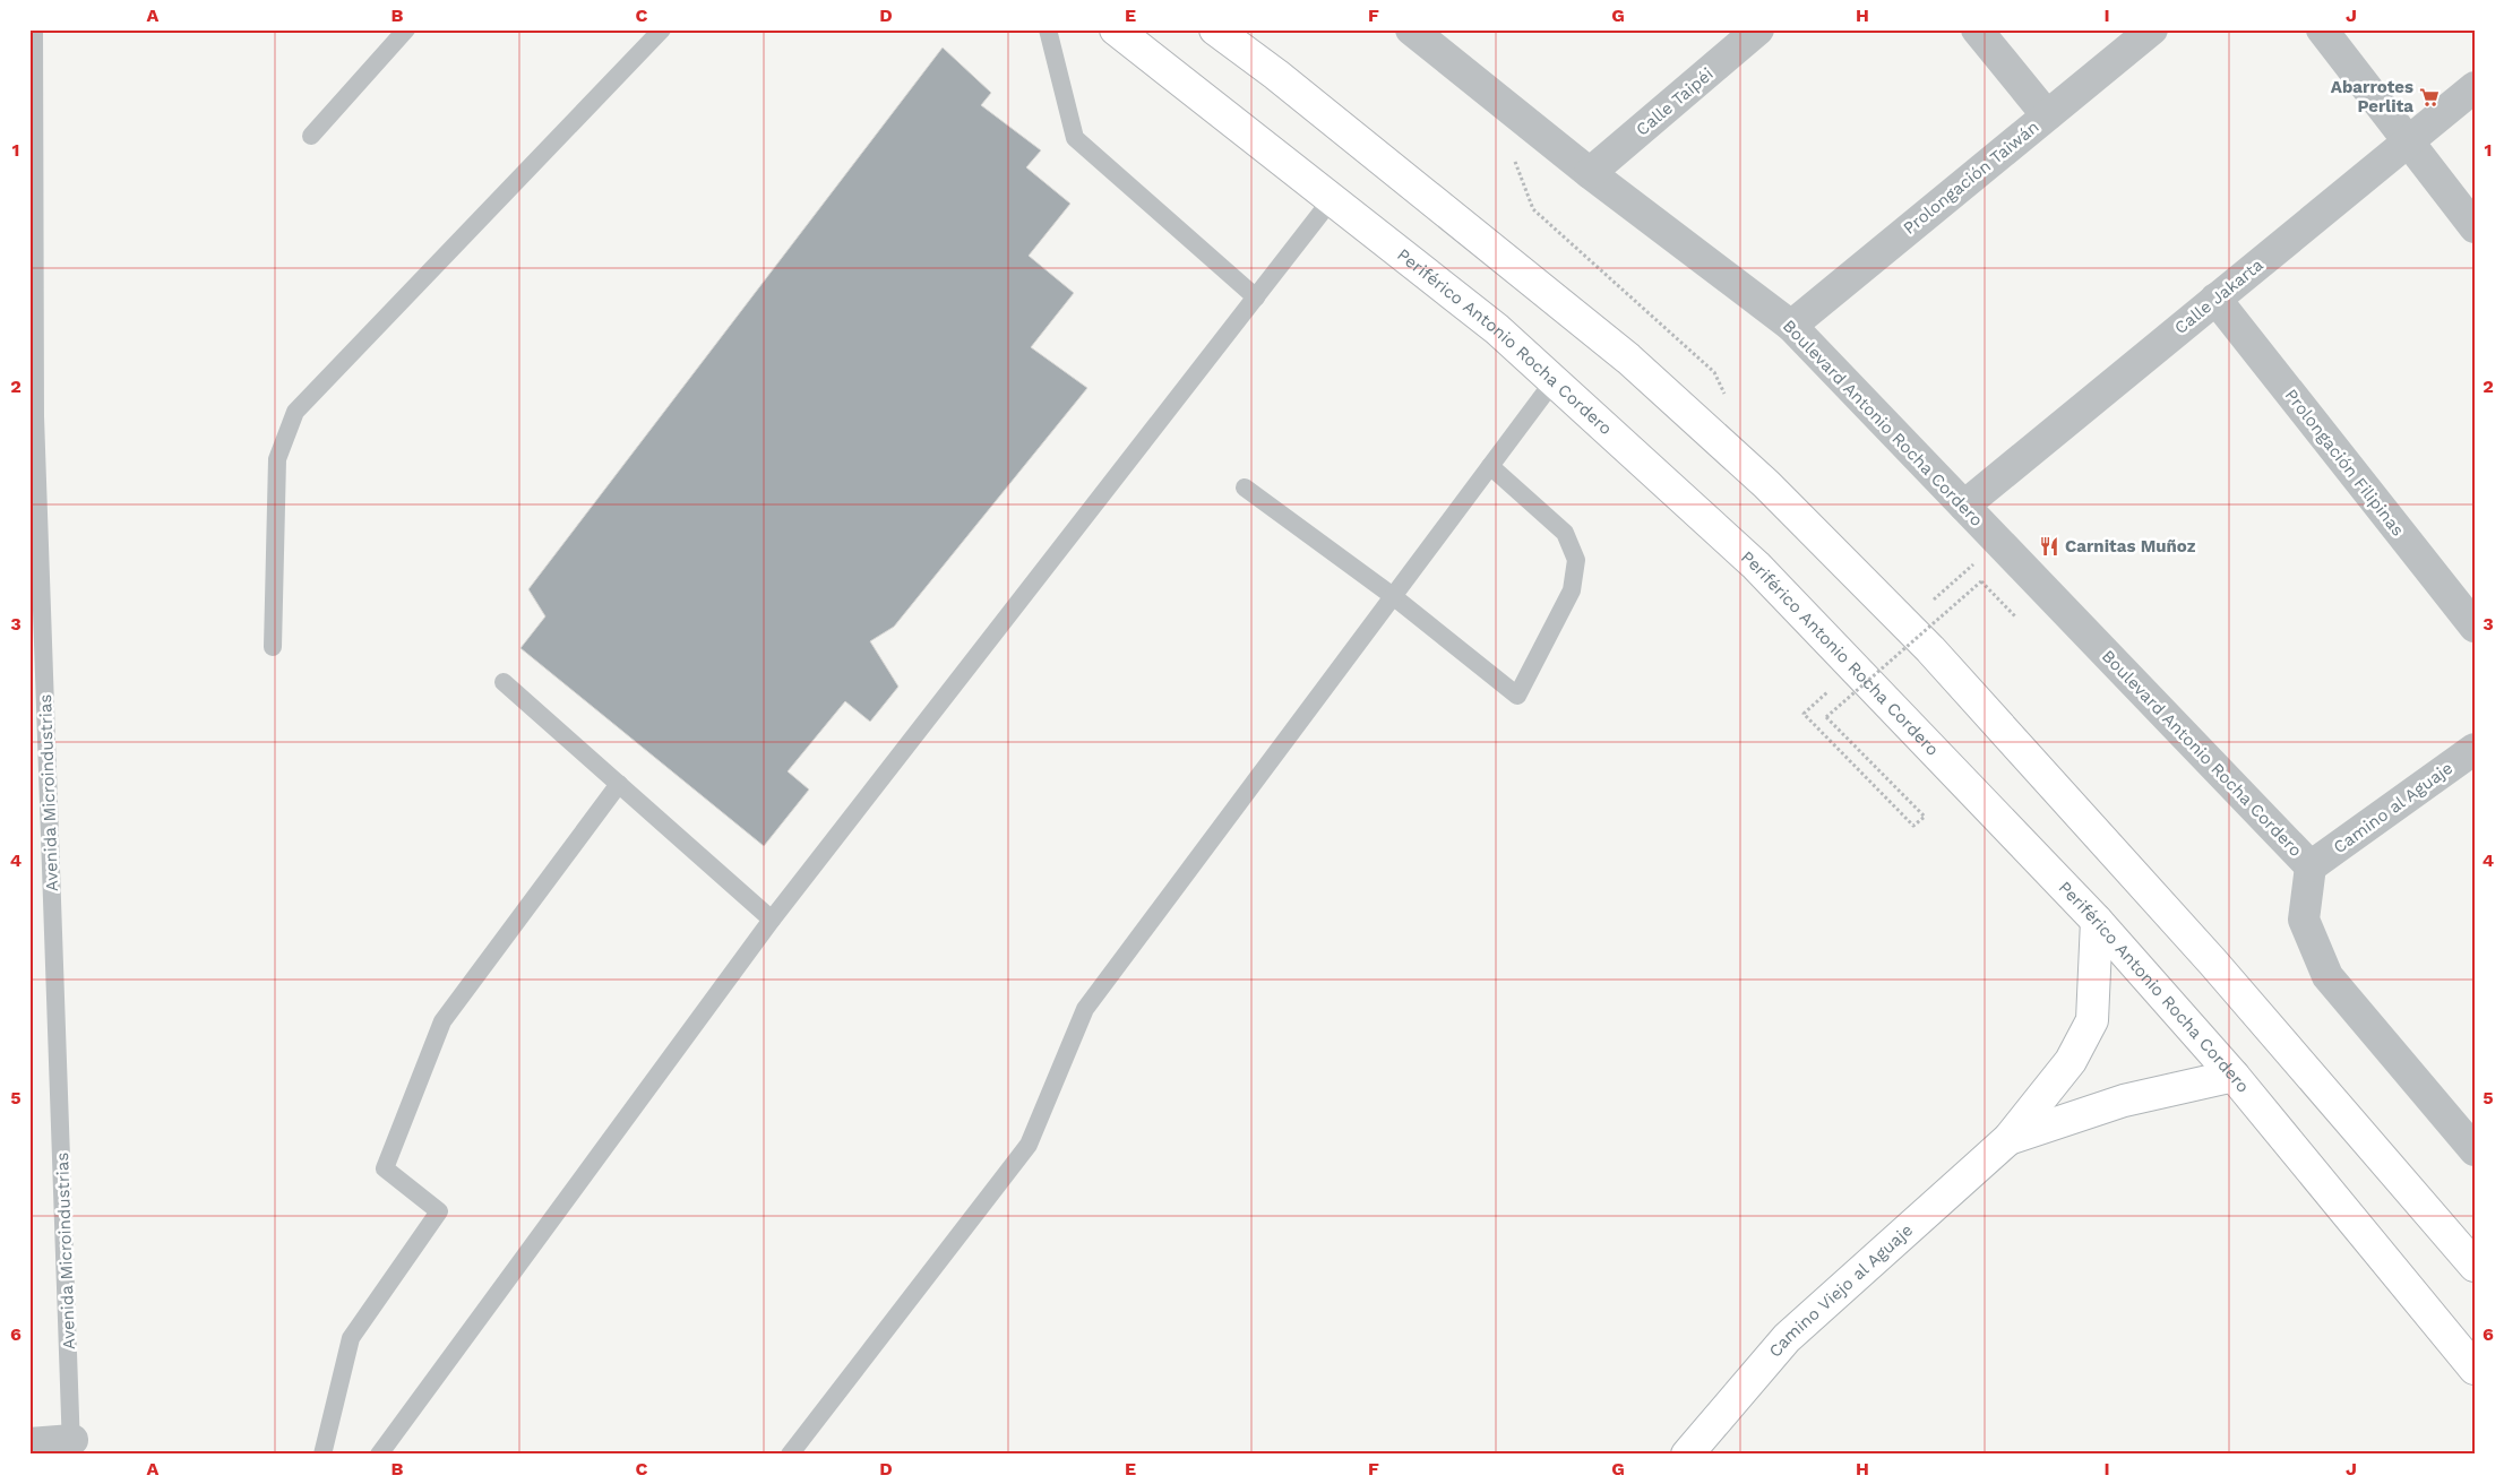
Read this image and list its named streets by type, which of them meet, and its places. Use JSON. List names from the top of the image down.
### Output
{
  "streets": {
    "main road": ["Periférico Antonio Rocha Cordero", "Camino Viejo al Aguaje"],
    "street": [
      "Calle Taipéi",
      "Prolongación Taiwán",
      "Calle Jakarta",
      "Boulevard Antonio Rocha Cordero",
      "Prolongación Filipinas",
      "Camino al Aguaje"
    ],
    "lane": ["Avenida Microindustrias"]
  },
  "crossings": [
    ["Calle Taipéi", "Boulevard Antonio Rocha Cordero"],
    ["Prolongación Taiwán", "Boulevard Antonio Rocha Cordero"],
    ["Calle Jakarta", "Boulevard Antonio Rocha Cordero"],
    ["Calle Jakarta", "Prolongación Filipinas"],
    ["Periférico Antonio Rocha Cordero", "Camino Viejo al Aguaje"],
    ["Boulevard Antonio Rocha Cordero", "Camino al Aguaje"]
  ],
  "places": {
    "supermarket": ["Abarrotes Perlita"],
    "restaurant": ["Carnitas Muñoz"]
  },
  "grid": {
    "columns": [
      "A",
      "B",
      "C",
      "D",
      "E",
      "F",
      "G",
      "H",
      "I",
      "J"
    ],
    "rows": [
      "1",
      "2",
      "3",
      "4",
      "5",
      "6"
    ]
  }
}
